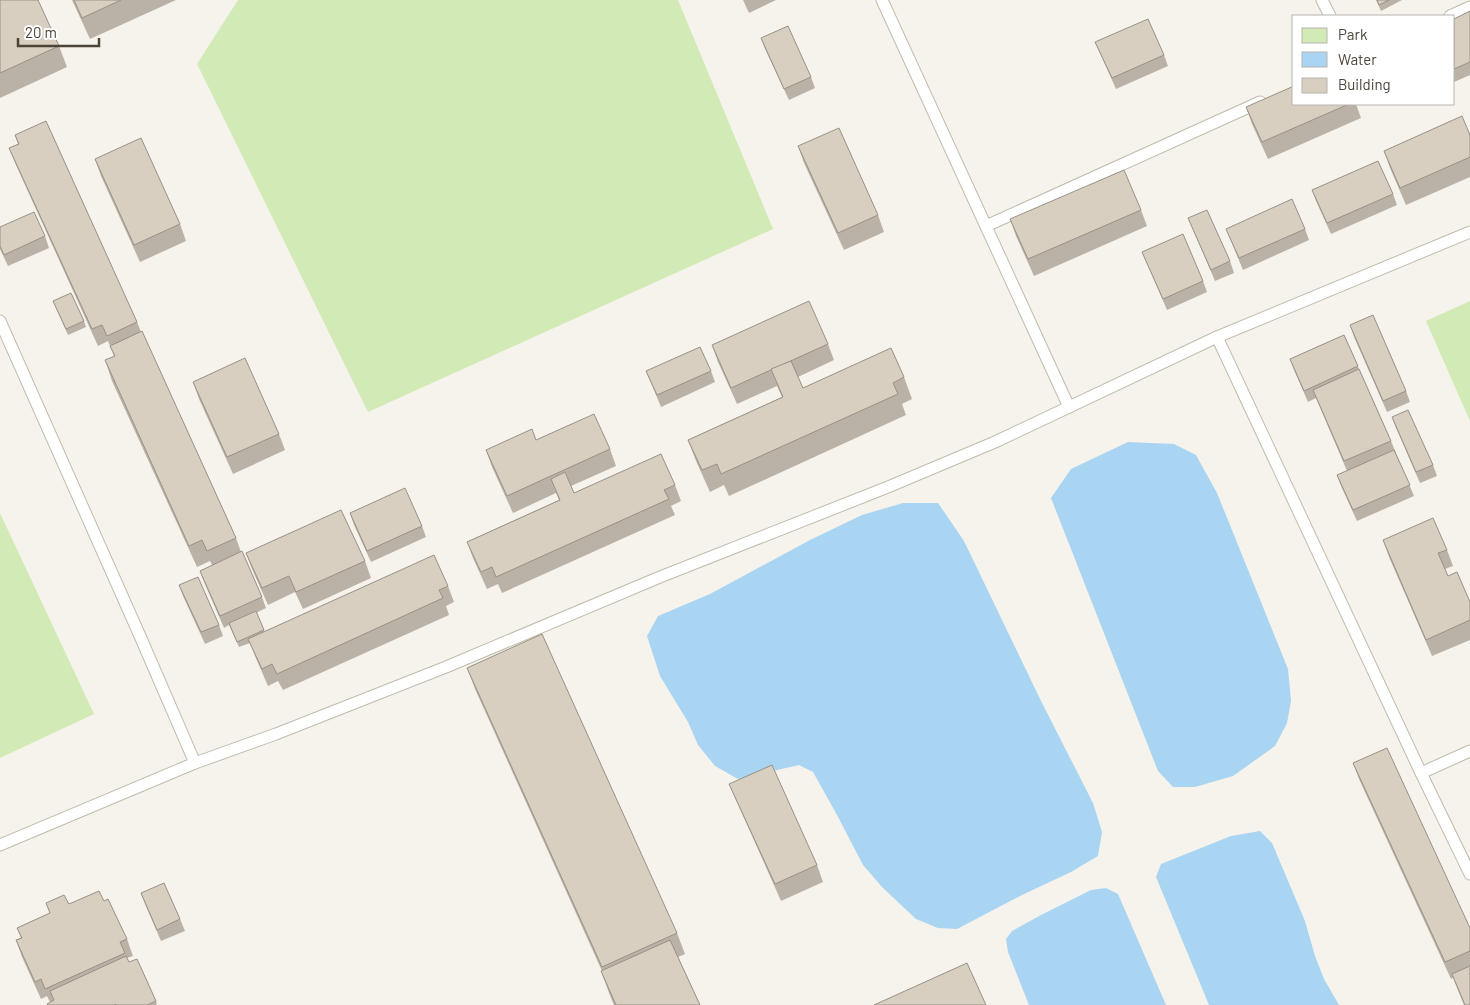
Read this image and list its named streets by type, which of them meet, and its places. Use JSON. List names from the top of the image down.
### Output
{
  "legend": ["Park", "Water", "Building"],
  "scale_bar": "20 m"
}
